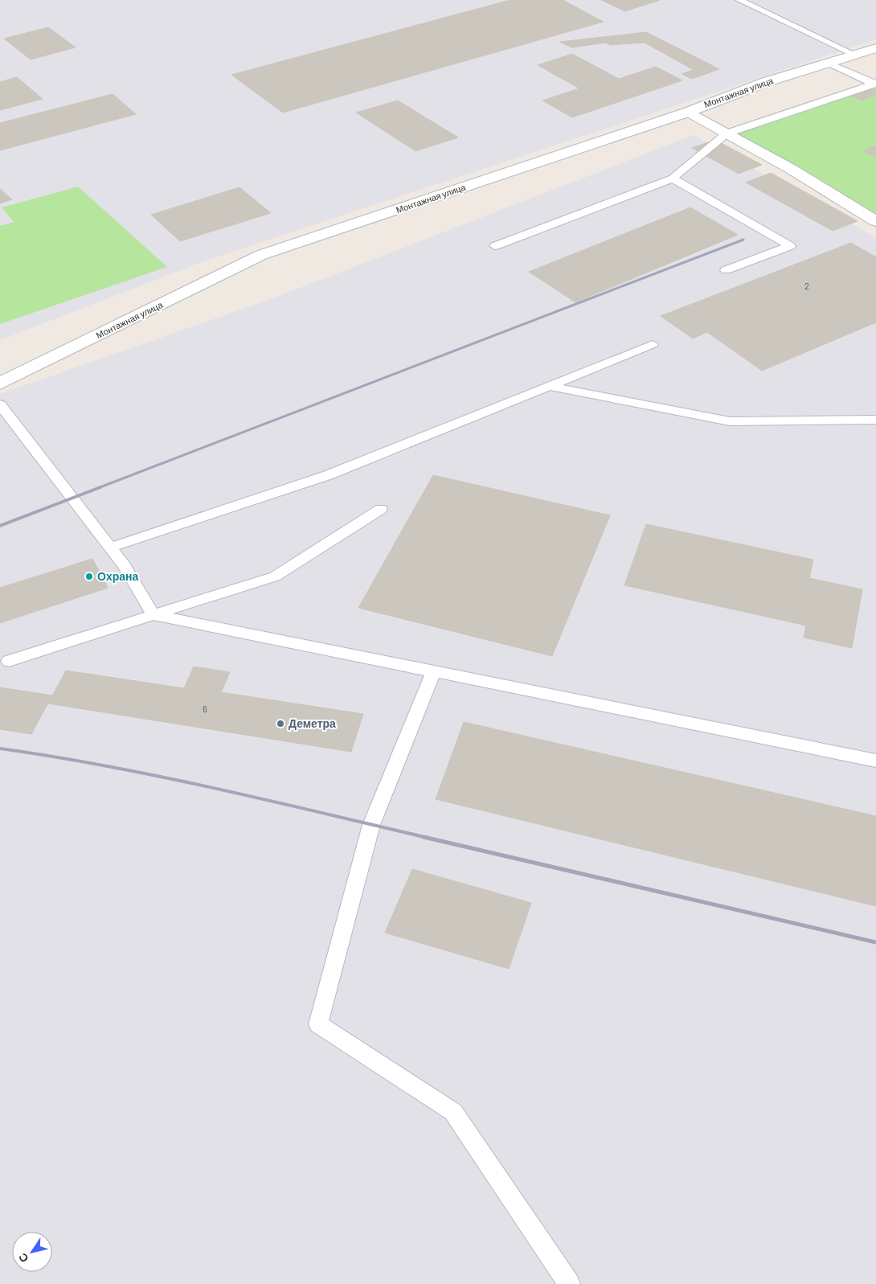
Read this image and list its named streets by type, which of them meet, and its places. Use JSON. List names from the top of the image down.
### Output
{
  "streets": {
    "street": ["Монтажная улица"]
  },
  "places": ["Охрана", "Деметра"],
  "house_numbers": ["2", "6"],
  "north": "bottom left"
}
